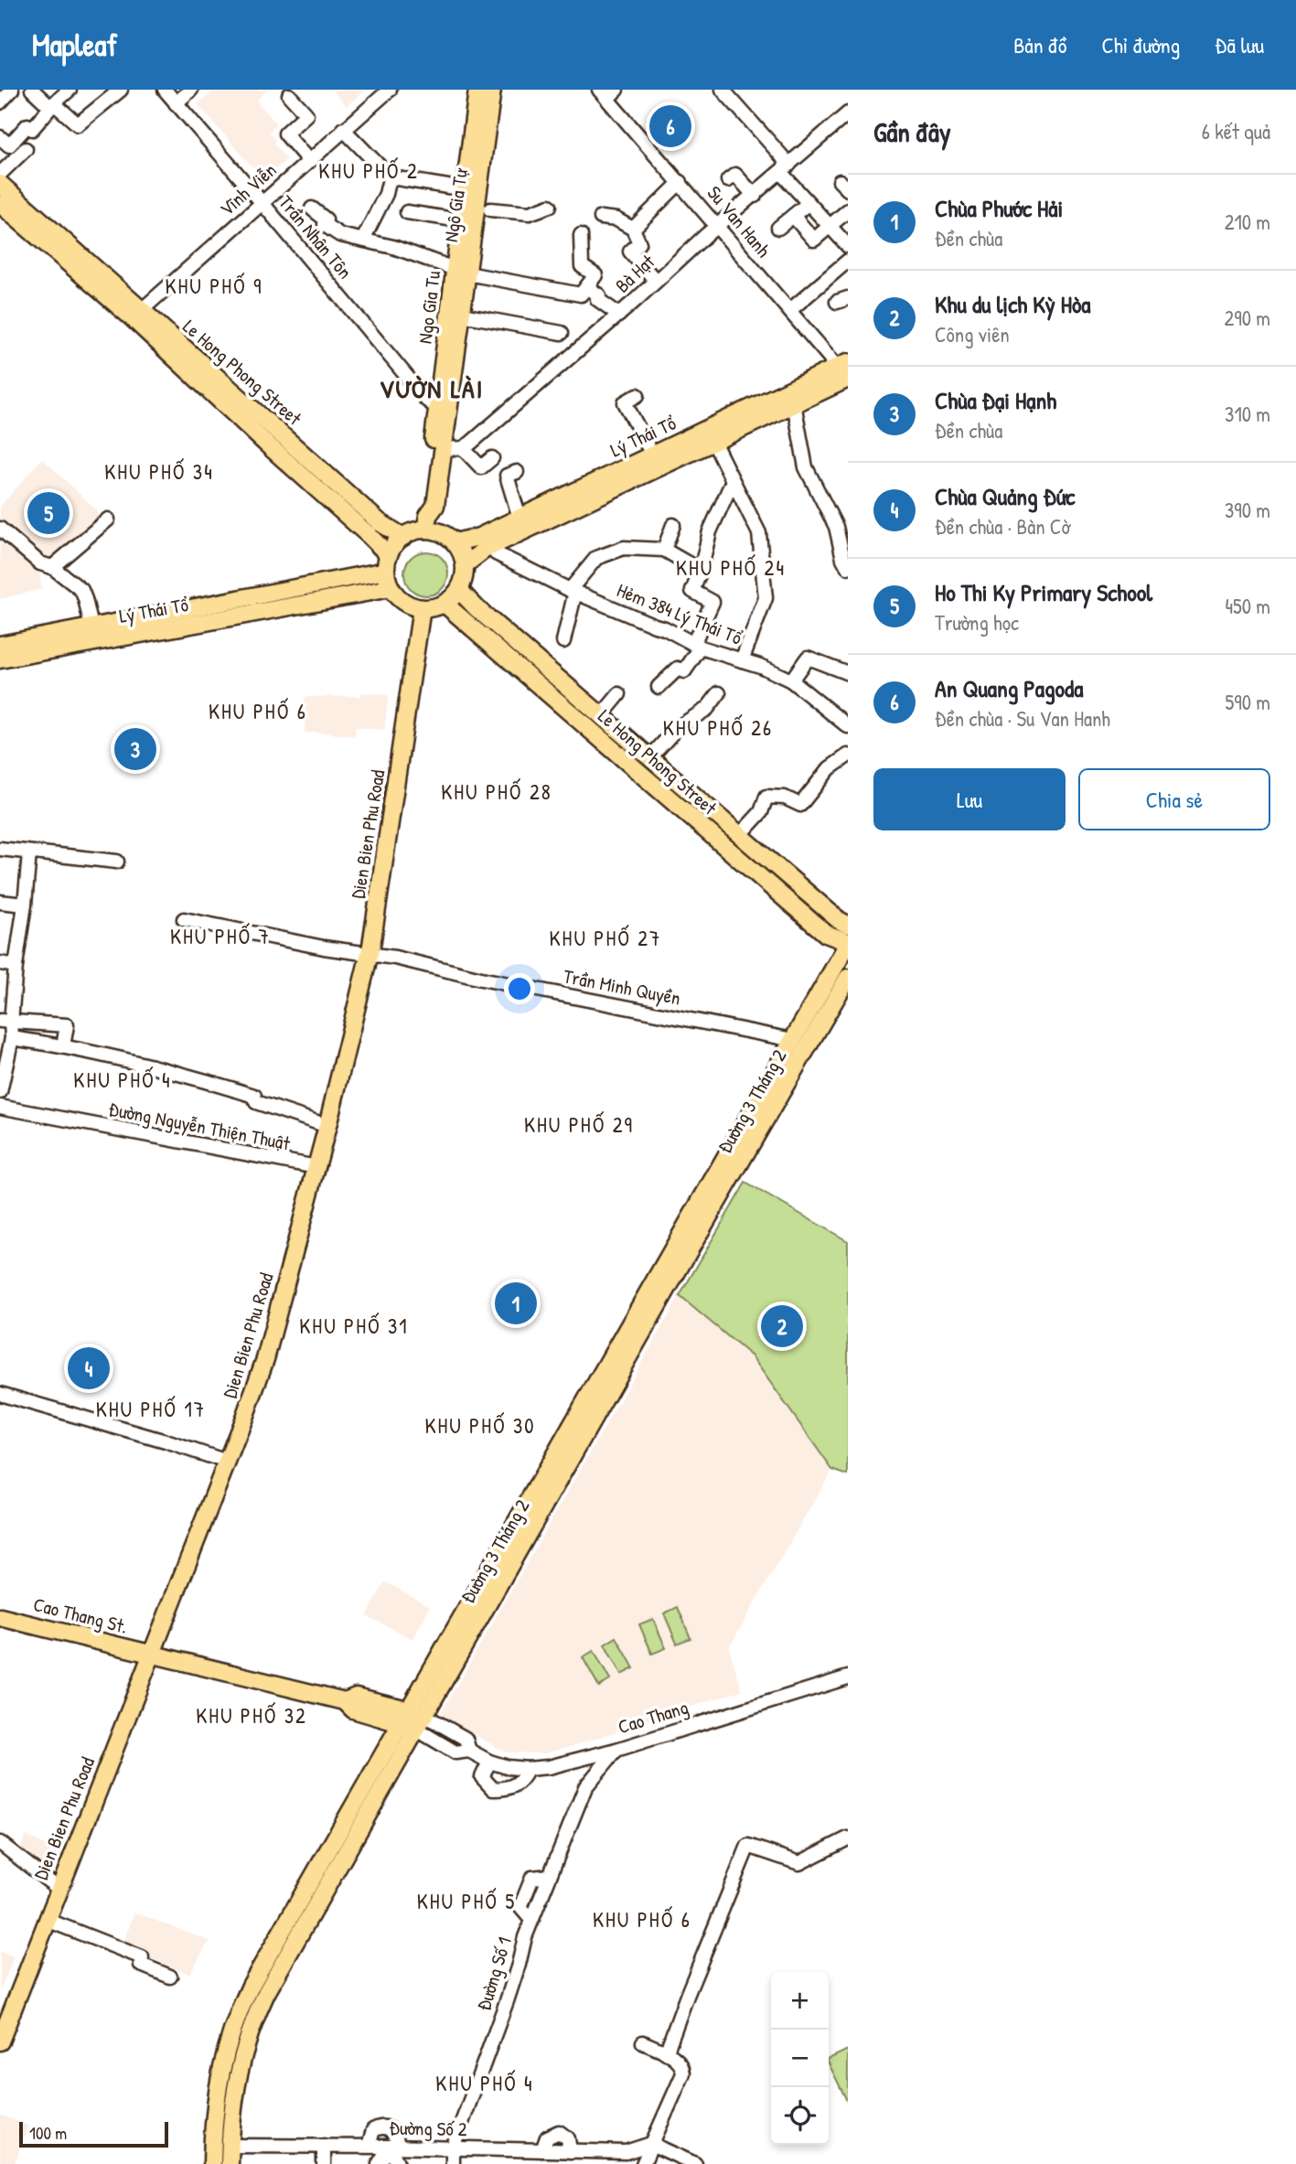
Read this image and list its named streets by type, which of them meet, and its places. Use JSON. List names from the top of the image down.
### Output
{
  "streets": {
    "main road": [
      "Ngô Gia Tự",
      "Ngo Gia Tu",
      "Le Hong Phong Street",
      "Lý Thái Tổ",
      "Dien Bien Phu Road",
      "Đường 3 Tháng 2",
      "Cao Thang St.",
      "Cao Thang"
    ],
    "street": [
      "Vĩnh Viễn",
      "Su Van Hanh",
      "Trần Nhân Tôn",
      "Bà Hạt",
      "Hẻm 384 Lý Thái Tổ",
      "Trần Minh Quyền",
      "Đường Nguyễn Thiện Thuật",
      "Đường Số 1",
      "Đường Số 2"
    ]
  },
  "crossings": [
    ["Vĩnh Viễn", "Trần Nhân Tôn"],
    ["Vĩnh Viễn", "Le Hong Phong Street"],
    ["Ngô Gia Tự", "Ngo Gia Tu"],
    ["Ngô Gia Tự", "Le Hong Phong Street"],
    ["Ngô Gia Tự", "Lý Thái Tổ"],
    ["Ngô Gia Tự", "Dien Bien Phu Road"],
    ["Su Van Hanh", "Bà Hạt"],
    ["Su Van Hanh", "Lý Thái Tổ"],
    ["Trần Nhân Tôn", "Ngo Gia Tu"],
    ["Ngo Gia Tu", "Le Hong Phong Street"],
    ["Ngo Gia Tu", "Lý Thái Tổ"],
    ["Ngo Gia Tu", "Dien Bien Phu Road"],
    ["Le Hong Phong Street", "Lý Thái Tổ"],
    ["Le Hong Phong Street", "Dien Bien Phu Road"],
    ["Le Hong Phong Street", "Đường 3 Tháng 2"],
    ["Lý Thái Tổ", "Hẻm 384 Lý Thái Tổ"],
    ["Lý Thái Tổ", "Dien Bien Phu Road"],
    ["Dien Bien Phu Road", "Trần Minh Quyền"],
    ["Dien Bien Phu Road", "Đường Nguyễn Thiện Thuật"],
    ["Dien Bien Phu Road", "Cao Thang St."],
    ["Dien Bien Phu Road", "Cao Thang"],
    ["Trần Minh Quyền", "Đường 3 Tháng 2"],
    ["Đường 3 Tháng 2", "Cao Thang"],
    ["Đường 3 Tháng 2", "Đường Số 2"],
    ["Cao Thang St.", "Cao Thang"],
    ["Cao Thang", "Đường Số 1"],
    ["Đường Số 1", "Đường Số 2"]
  ],
  "districts": [
    "KHU PHỐ 2",
    "KHU PHỐ 9",
    "VƯỜN LÀI",
    "KHU PHỐ 34",
    "KHU PHỐ 24",
    "KHU PHỐ 6",
    "KHU PHỐ 26",
    "KHU PHỐ 28",
    "KHU PHỐ 7",
    "KHU PHỐ 27",
    "KHU PHỐ 4",
    "KHU PHỐ 29",
    "KHU PHỐ 31",
    "KHU PHỐ 17",
    "KHU PHỐ 30",
    "KHU PHỐ 32",
    "KHU PHỐ 5",
    "KHU PHỐ 6",
    "KHU PHỐ 4"
  ],
  "scale_bar": "100 m",
  "page": {
    "header": "Mapleaf",
    "nav": ["Bản đồ", "Chỉ đường", "Đã lưu"],
    "heading": ["Gần đây", "6 kết quả"],
    "pins": [
      "6",
      "5",
      "3",
      "1",
      "2",
      "4"
    ],
    "list": [
      {
        "mark": "1",
        "name": "Chùa Phước Hải",
        "note": "Đền chùa",
        "value": "210 m"
      },
      {
        "mark": "2",
        "name": "Khu du lịch Kỳ Hòa",
        "note": "Công viên",
        "value": "290 m"
      },
      {
        "mark": "3",
        "name": "Chùa Đại Hạnh",
        "note": "Đền chùa",
        "value": "310 m"
      },
      {
        "mark": "4",
        "name": "Chùa Quảng Đức",
        "note": "Đền chùa · Bàn Cờ",
        "value": "390 m"
      },
      {
        "mark": "5",
        "name": "Ho Thi Ky Primary School",
        "note": "Trường học",
        "value": "450 m"
      },
      {
        "mark": "6",
        "name": "An Quang Pagoda",
        "note": "Đền chùa · Su Van Hanh",
        "value": "590 m"
      }
    ],
    "buttons": ["Lưu", "Chia sẻ"],
    "map_buttons": ["+", "−"],
    "scale": "100 m"
  }
}
